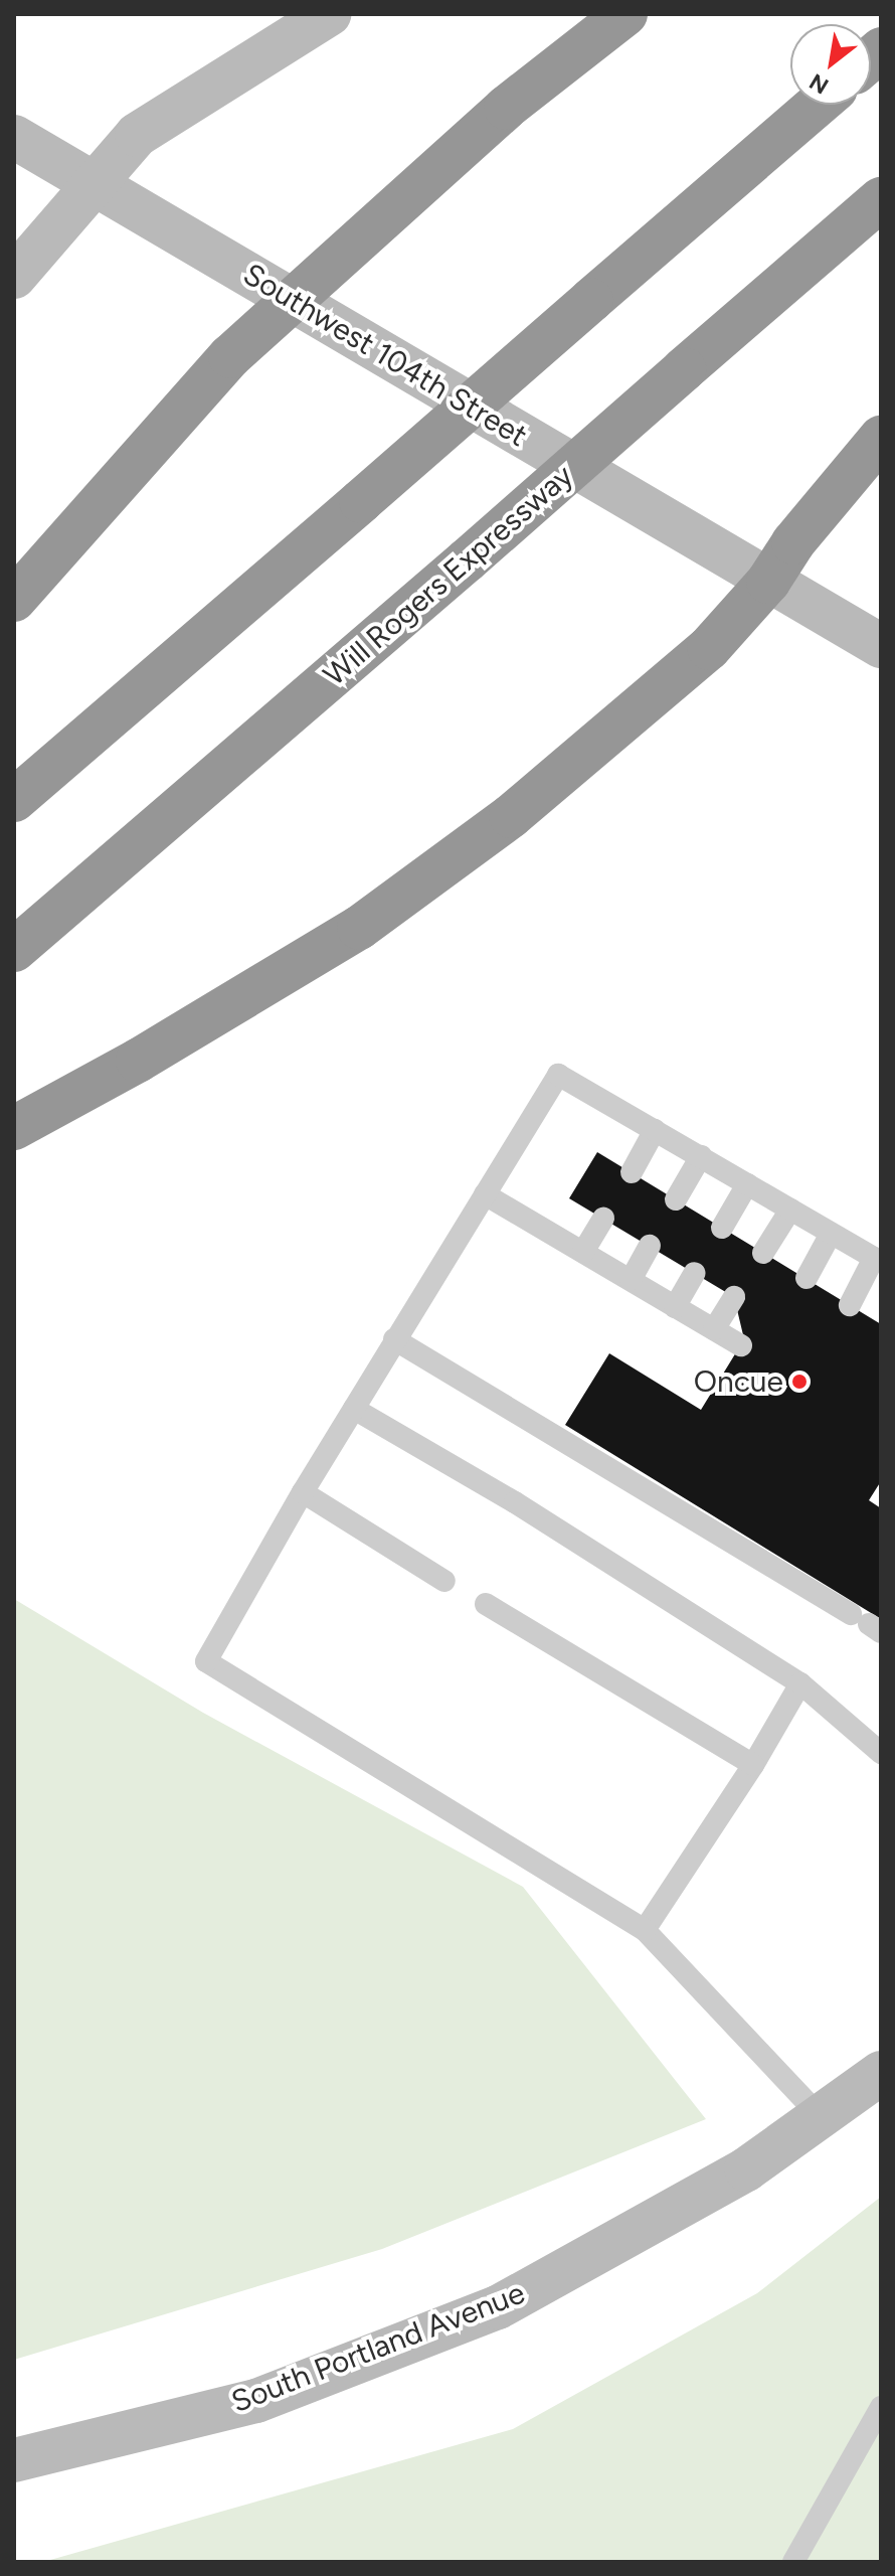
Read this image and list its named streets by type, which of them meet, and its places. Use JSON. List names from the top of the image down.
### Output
{
  "streets": {
    "highway": ["Will Rogers Expressway"],
    "main road": ["Southwest 104th Street", "South Portland Avenue"]
  },
  "places": ["Oncue"],
  "north": "bottom left"
}
